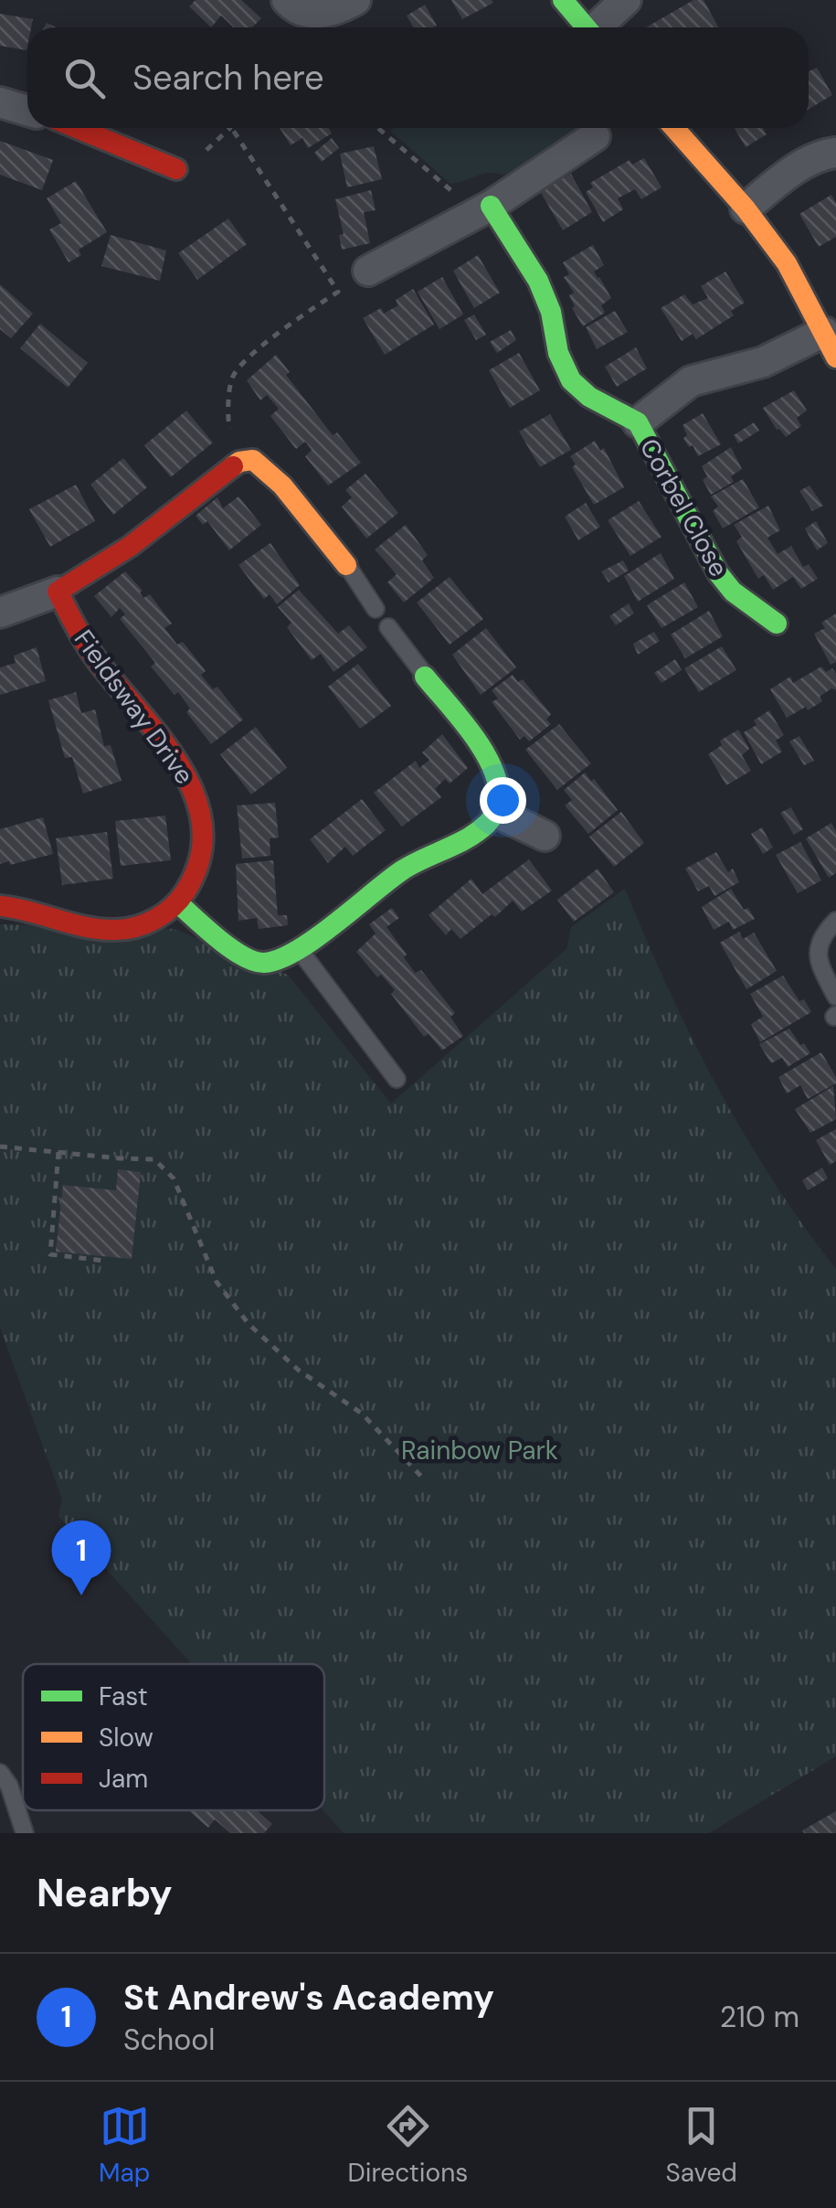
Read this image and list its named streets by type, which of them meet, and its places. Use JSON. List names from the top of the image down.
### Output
{
  "streets": {
    "street": ["Corbel Close", "Fieldsway Drive"]
  },
  "parks": ["Rainbow Park"],
  "legend": ["Fast", "Slow", "Jam"],
  "page": {
    "search": "Search here",
    "pins": "1",
    "heading": "Nearby",
    "list": [
      {
        "mark": "1",
        "name": "St Andrew's Academy",
        "note": "School",
        "value": "210 m"
      }
    ],
    "nav": ["Map", "Directions", "Saved"]
  }
}
